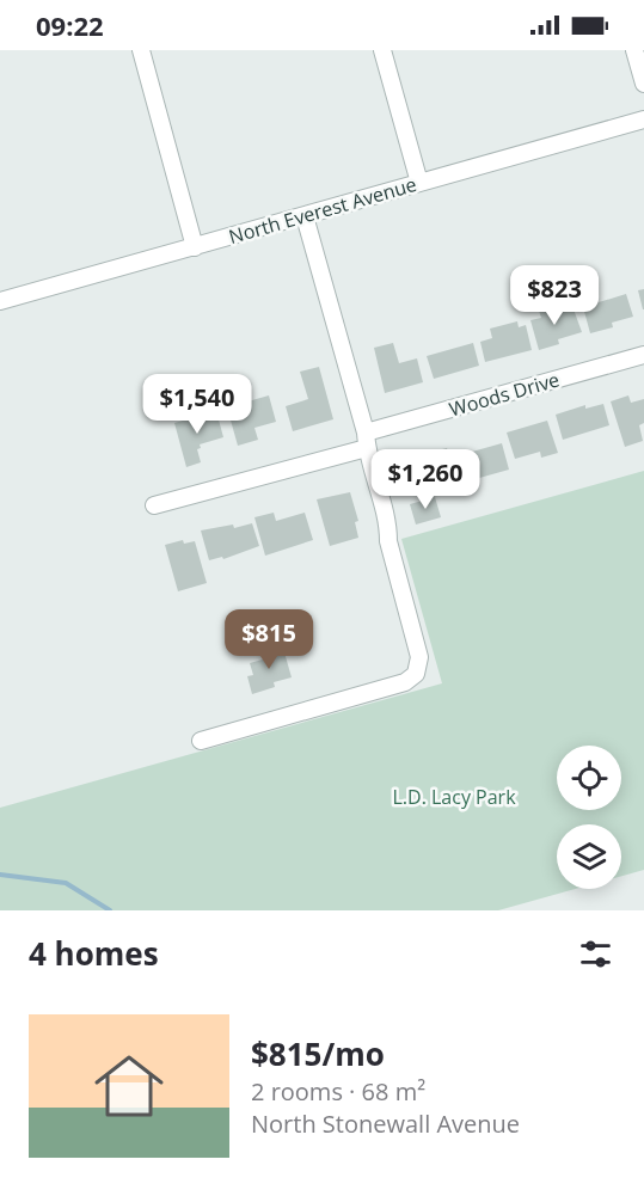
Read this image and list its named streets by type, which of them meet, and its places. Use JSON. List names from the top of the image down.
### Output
{
  "streets": {
    "street": ["North Everest Avenue", "Woods Drive"]
  },
  "parks": ["L.D. Lacy Park"],
  "page": {
    "status": "09:22",
    "price": [
      "$823",
      "$1,540",
      "$1,260",
      "$815"
    ],
    "heading": "4 homes",
    "list": [
      {
        "name": "$815/mo",
        "note": "2 rooms · 68 m² · North Stonewall Avenue"
      }
    ]
  }
}
